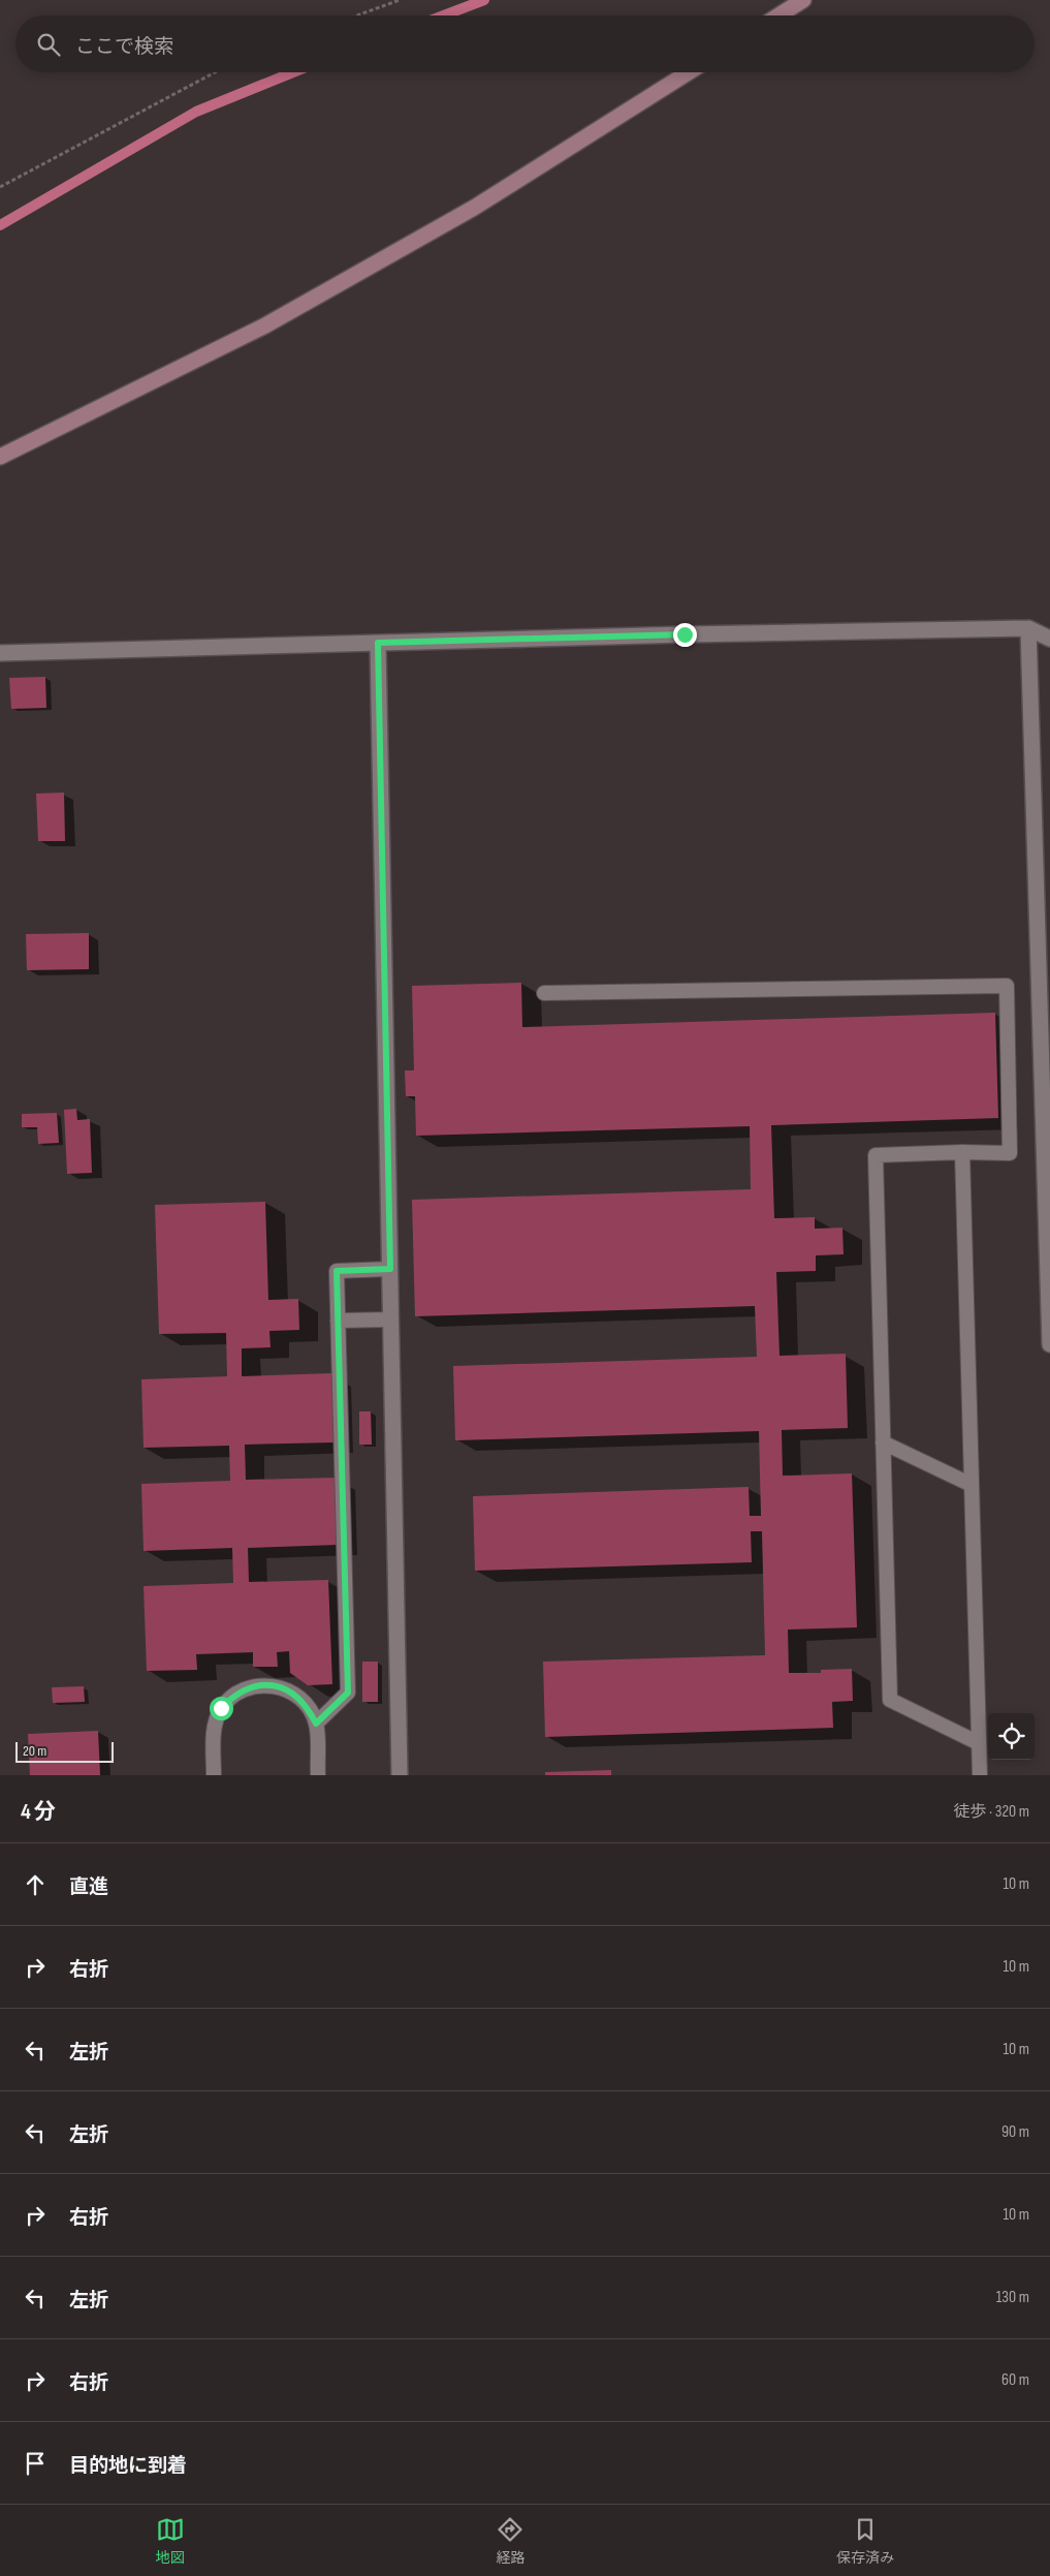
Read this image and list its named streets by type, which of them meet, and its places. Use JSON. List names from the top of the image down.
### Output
{
  "scale_bar": "20 m",
  "page": {
    "search": "ここで検索",
    "scale": "20 m",
    "heading": ["4 分", "徒歩 · 320 m"],
    "list": [
      ["直進", "10 m"],
      ["右折", "10 m"],
      ["左折", "10 m"],
      ["左折", "90 m"],
      ["右折", "10 m"],
      ["左折", "130 m"],
      ["右折", "60 m"],
      "目的地に到着"
    ],
    "nav": ["地図", "経路", "保存済み"]
  }
}
